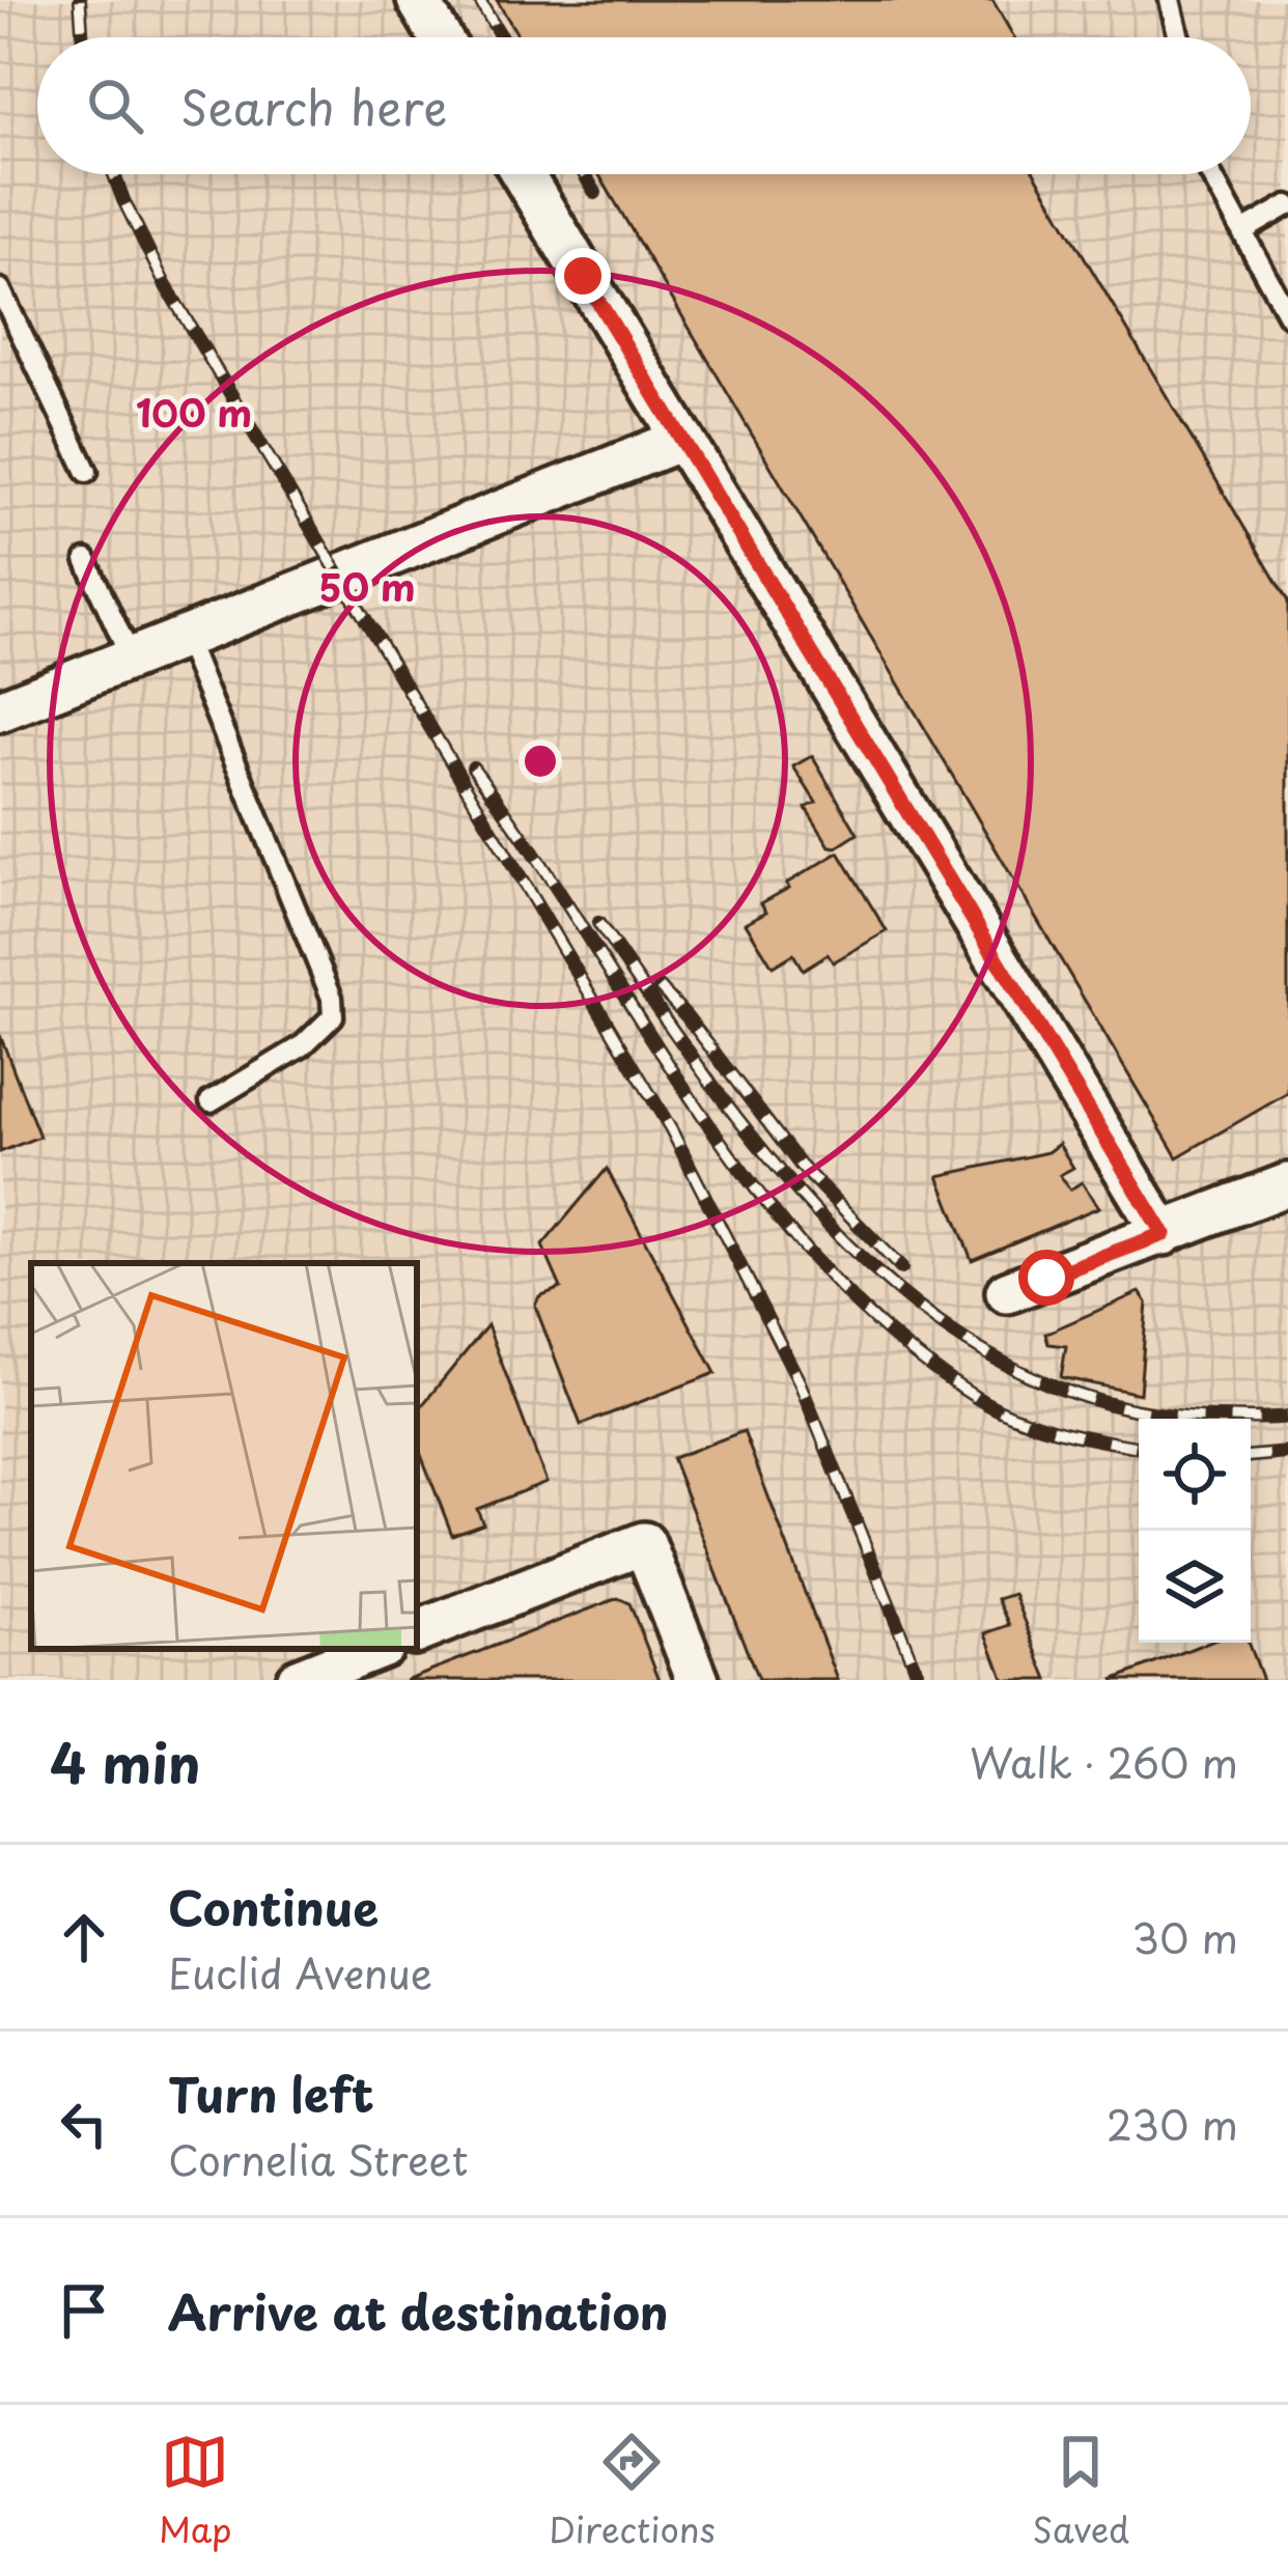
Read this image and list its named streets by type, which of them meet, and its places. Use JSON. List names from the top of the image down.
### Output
{
  "page": {
    "search": "Search here",
    "heading": ["4 min", "Walk · 260 m"],
    "list": [
      ["Continue", "Euclid Avenue", "30 m"],
      ["Turn left", "Cornelia Street", "230 m"],
      "Arrive at destination"
    ],
    "nav": ["Map", "Directions", "Saved"]
  },
  "rings": ["100 m", "50 m"]
}
